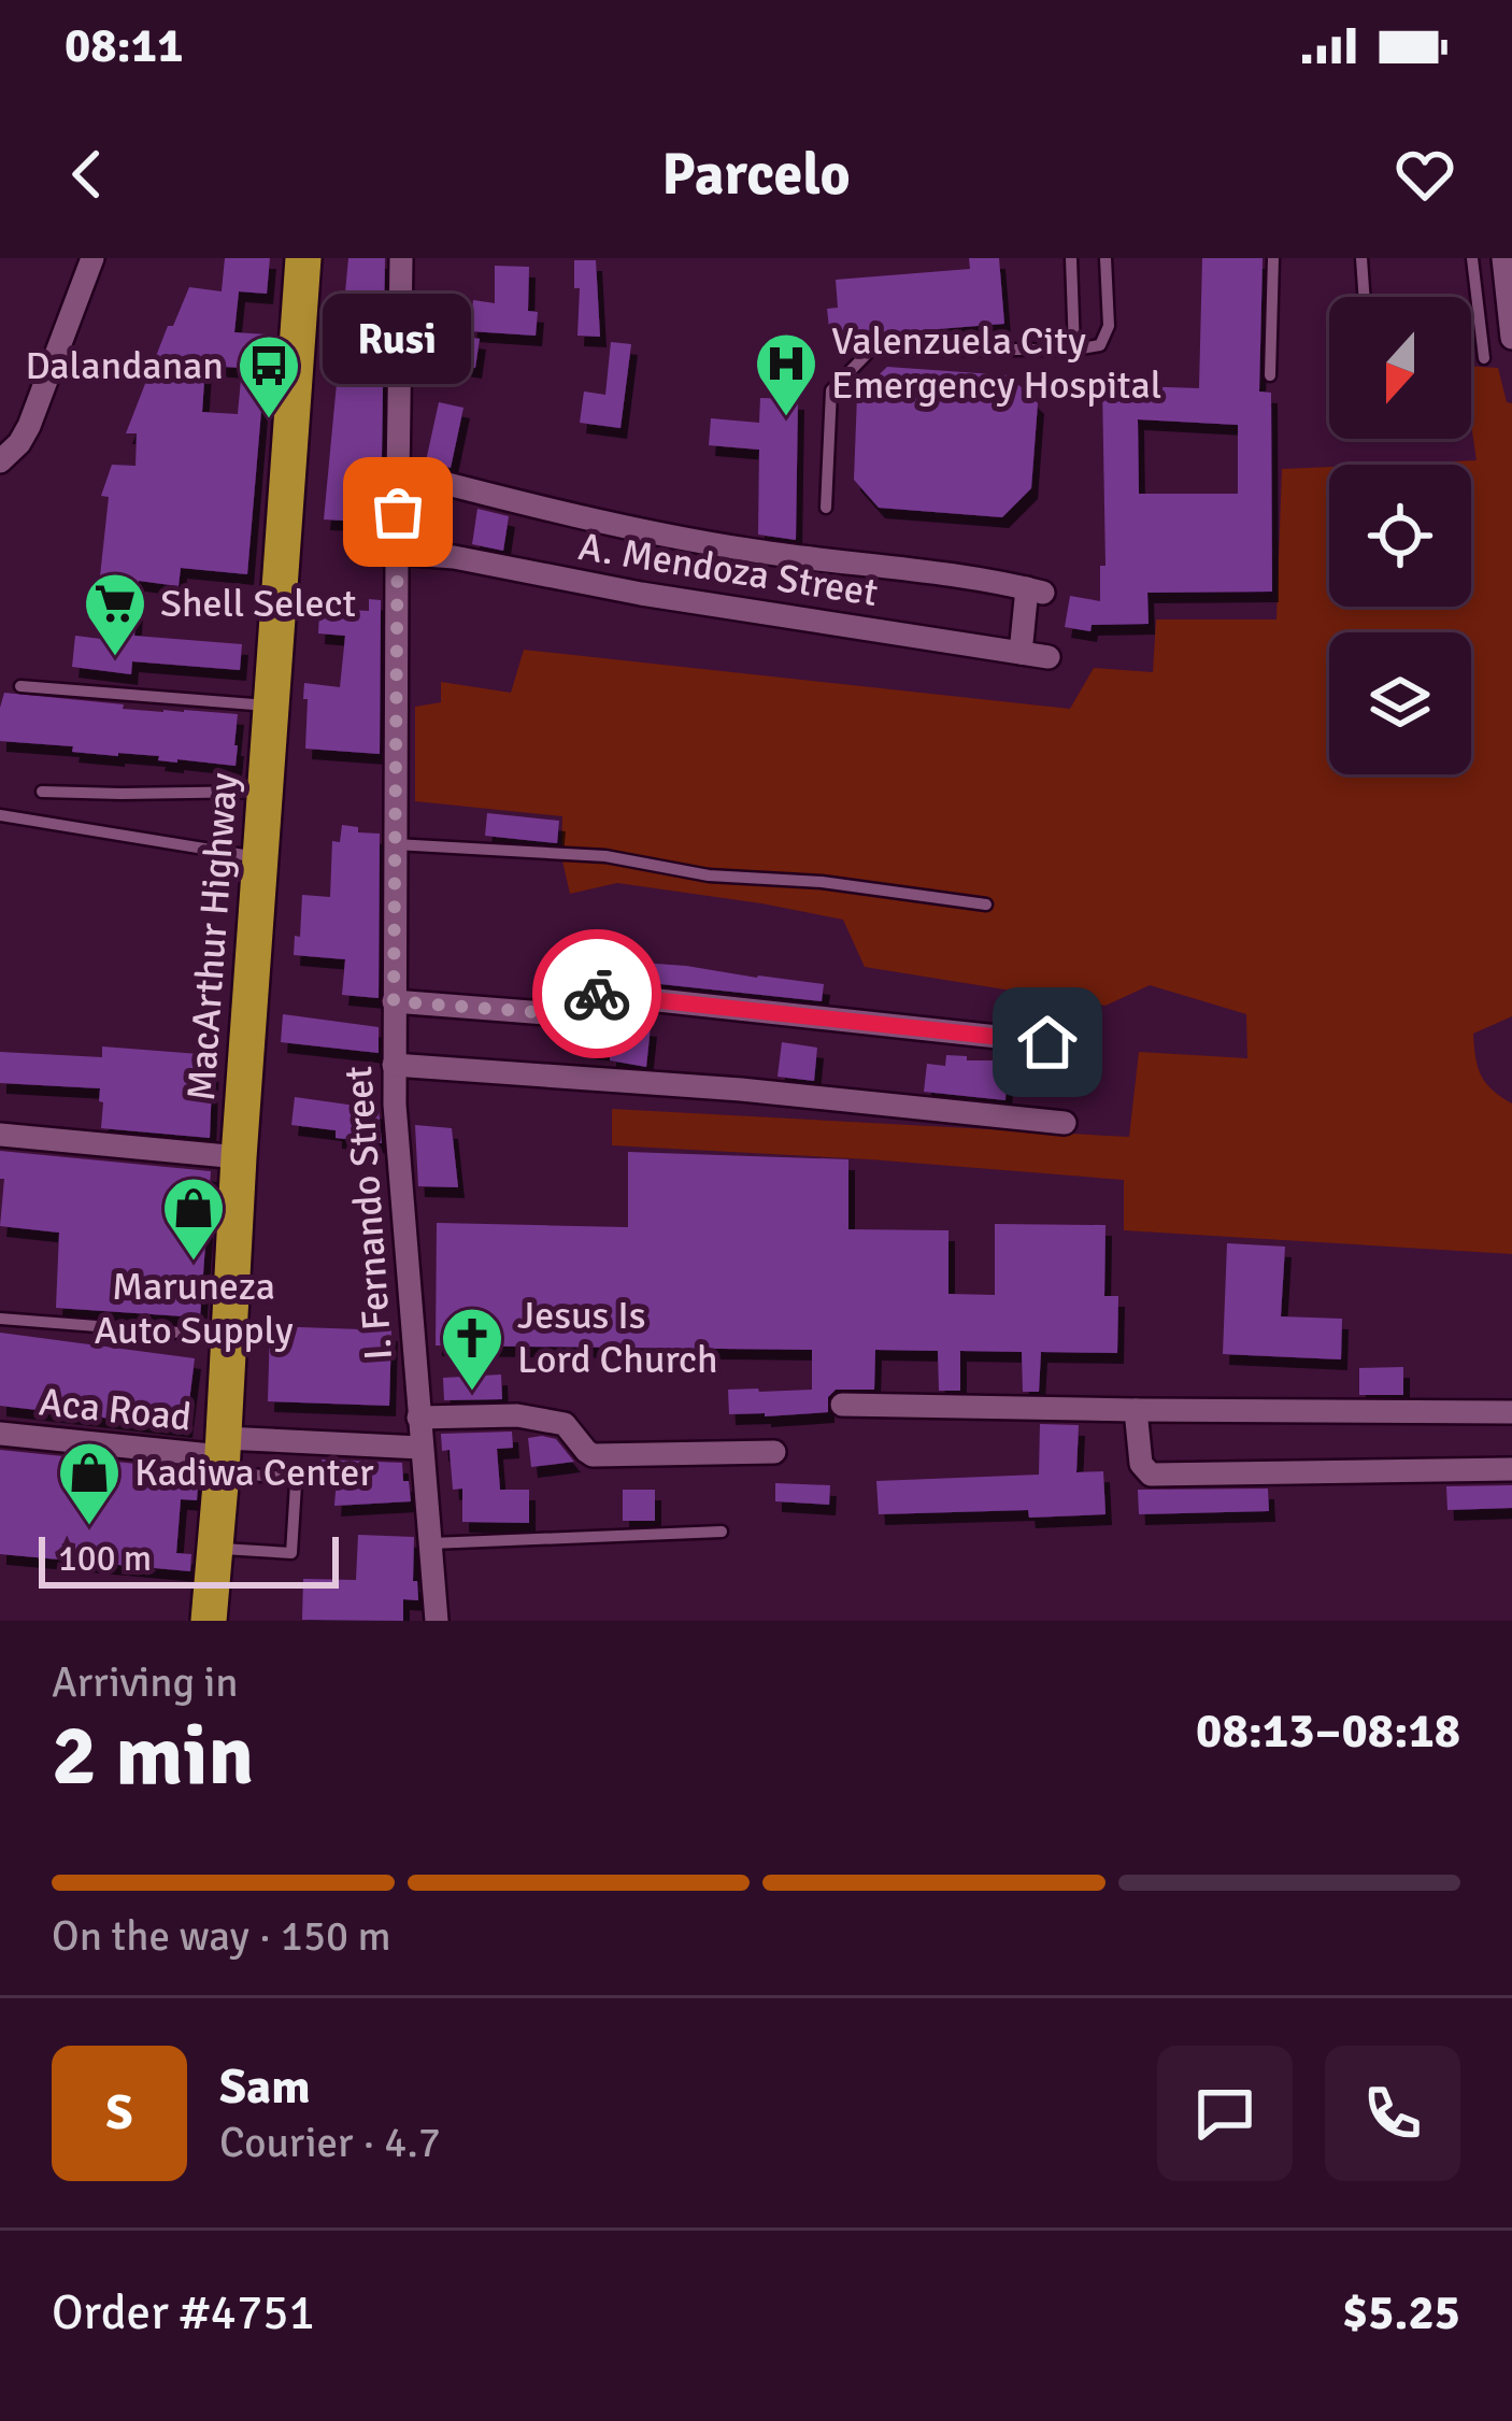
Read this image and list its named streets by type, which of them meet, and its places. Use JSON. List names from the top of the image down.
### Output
{
  "streets": {
    "highway": ["MacArthur Highway"],
    "street": ["A. Mendoza Street", "I. Fernando Street", "Aca Road"]
  },
  "crossings": [
    ["A. Mendoza Street", "I. Fernando Street"],
    ["MacArthur Highway", "Aca Road"],
    ["I. Fernando Street", "Aca Road"]
  ],
  "places": {
    "hospital": ["Valenzuela City Emergency Hospital"],
    "bus stop": ["Dalandanan"],
    "other": ["Rusi"],
    "supermarket": ["Shell Select"],
    "shop": ["Maruneza Auto Supply", "Kadiwa Center"],
    "church": ["Jesus Is Lord Church"]
  },
  "scale_bar": "100 m",
  "north": "bottom",
  "page": {
    "status": "08:11",
    "header": "Parcelo",
    "bubble": "Rusi",
    "scale": "100 m",
    "heading": ["2 min", "Arriving in", "08:13–08:18"],
    "panel": [
      "Sam",
      "Courier · 4.7",
      "Order #4751",
      "$5.25"
    ],
    "bar": "On the way · 150 m",
    "round": "S"
  }
}
